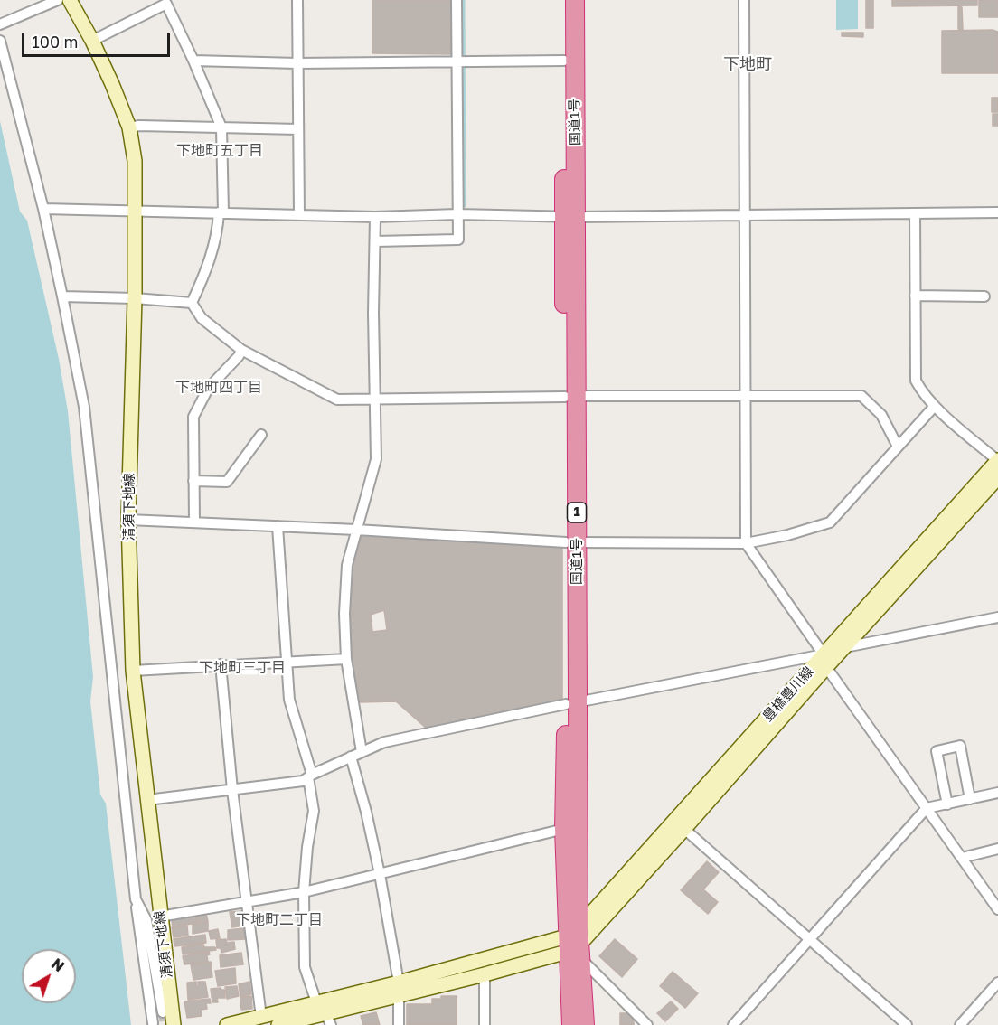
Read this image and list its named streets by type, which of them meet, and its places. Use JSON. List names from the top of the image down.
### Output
{
  "streets": {
    "highway": ["国道1号", "1"],
    "main road": ["清須下地線", "豊橋豊川線"]
  },
  "crossings": [
    ["国道1号", "豊橋豊川線"]
  ],
  "districts": [
    "下地町",
    "下地町五丁目",
    "下地町四丁目",
    "下地町三丁目",
    "下地町二丁目"
  ],
  "scale_bar": "100 m",
  "north": "top right"
}
